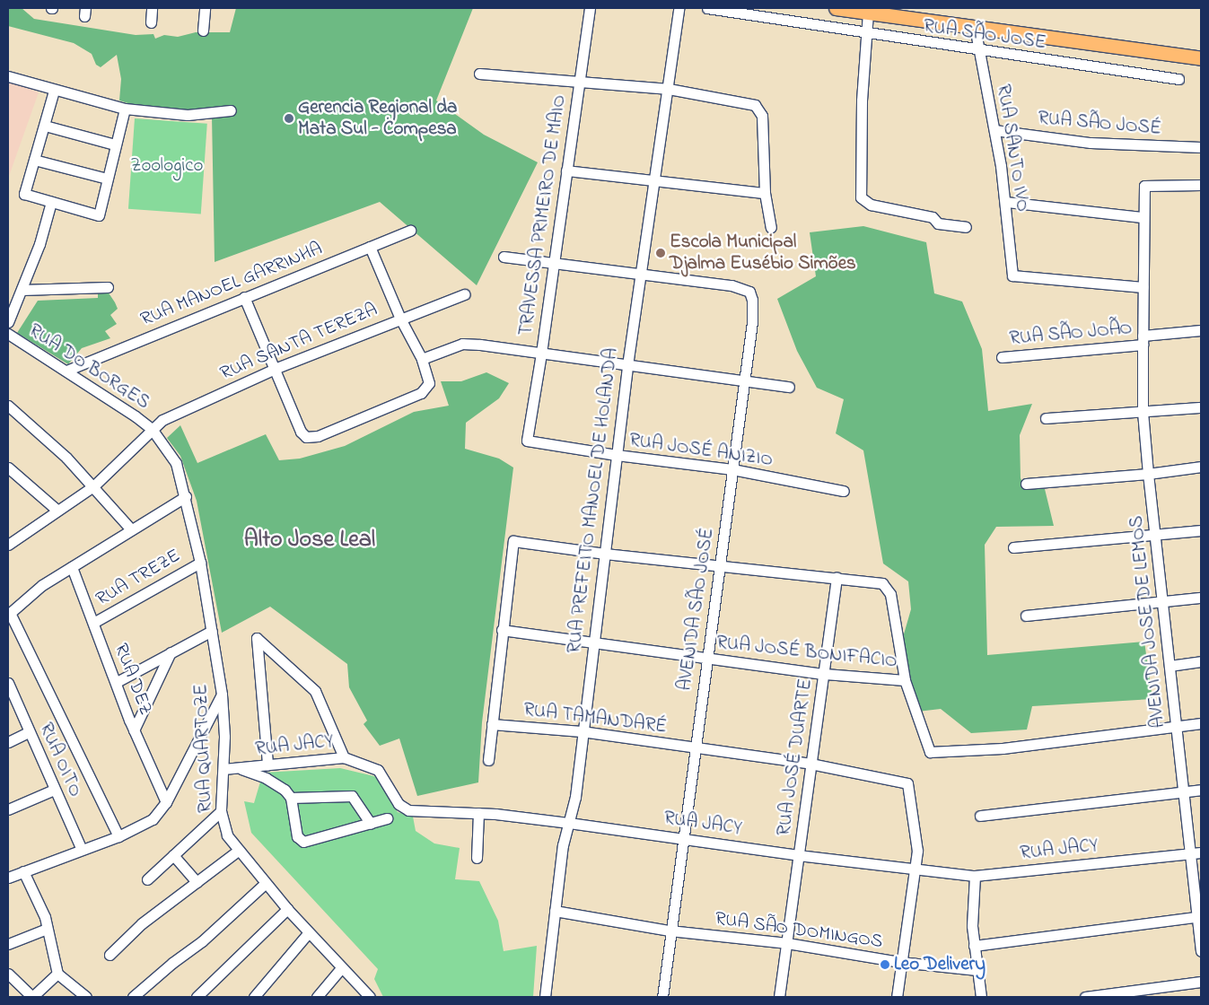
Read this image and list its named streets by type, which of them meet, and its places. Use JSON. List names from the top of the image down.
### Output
{
  "streets": {
    "street": [
      "RUA SÃO JOSE",
      "RUA SÃO JOSÉ",
      "RUA SANTO IVO",
      "TRAVESSA PRIMEIRO DE MAIO",
      "RUA MANOEL GARRINHA",
      "RUA SÃO JOÃO",
      "RUA SANTA TEREZA",
      "RUA DO BORGES",
      "RUA JOSÉ ANIZIO",
      "RUA PREFEITO MANOEL DE HOLANDA",
      "RUA TREZE",
      "AVENIDA SÃO JOSÉ",
      "AVENIDA JOSE DE LEMOS",
      "RUA JOSÉ BONIFACIO",
      "RUA DEZ",
      "RUA TAMANDARÉ",
      "RUA JACY",
      "RUA QUARTOZE",
      "RUA JOSÉ DUARTE",
      "RUA OITO",
      "RUA SÃO DOMINGOS"
    ]
  },
  "crossings": [
    ["RUA SÃO JOSE", "RUA SANTO IVO"],
    ["RUA SÃO JOSÉ", "RUA SANTO IVO"],
    ["RUA SANTO IVO", "AVENIDA JOSE DE LEMOS"],
    ["TRAVESSA PRIMEIRO DE MAIO", "RUA JOSÉ ANIZIO"],
    ["RUA MANOEL GARRINHA", "RUA DO BORGES"],
    ["RUA SÃO JOÃO", "AVENIDA JOSE DE LEMOS"],
    ["RUA SANTA TEREZA", "RUA DO BORGES"],
    ["RUA SANTA TEREZA", "RUA QUARTOZE"],
    ["RUA DO BORGES", "RUA QUARTOZE"],
    ["RUA JOSÉ ANIZIO", "RUA PREFEITO MANOEL DE HOLANDA"],
    ["RUA JOSÉ ANIZIO", "AVENIDA SÃO JOSÉ"],
    ["RUA PREFEITO MANOEL DE HOLANDA", "AVENIDA SÃO JOSÉ"],
    ["RUA PREFEITO MANOEL DE HOLANDA", "RUA JOSÉ BONIFACIO"],
    ["RUA PREFEITO MANOEL DE HOLANDA", "RUA TAMANDARÉ"],
    ["RUA PREFEITO MANOEL DE HOLANDA", "RUA JACY"],
    ["RUA PREFEITO MANOEL DE HOLANDA", "RUA SÃO DOMINGOS"],
    ["RUA TREZE", "RUA DEZ"],
    ["RUA TREZE", "RUA QUARTOZE"],
    ["AVENIDA SÃO JOSÉ", "RUA JOSÉ BONIFACIO"],
    ["AVENIDA SÃO JOSÉ", "RUA TAMANDARÉ"],
    ["AVENIDA SÃO JOSÉ", "RUA JACY"],
    ["AVENIDA SÃO JOSÉ", "RUA SÃO DOMINGOS"],
    ["AVENIDA JOSE DE LEMOS", "RUA JOSÉ BONIFACIO"],
    ["AVENIDA JOSE DE LEMOS", "RUA JACY"],
    ["RUA JOSÉ BONIFACIO", "RUA JOSÉ DUARTE"],
    ["RUA TAMANDARÉ", "RUA JACY"],
    ["RUA TAMANDARÉ", "RUA JOSÉ DUARTE"],
    ["RUA JACY", "RUA QUARTOZE"],
    ["RUA JACY", "RUA JOSÉ DUARTE"],
    ["RUA JOSÉ DUARTE", "RUA SÃO DOMINGOS"]
  ],
  "districts": ["Alto Jose Leal"],
  "parks": ["Zoologico"],
  "places": ["Gerencia Regional da Mata Sul - Compesa", "Escola Municipal Djalma Eusébio Simões", "Leo Delivery"]
}
